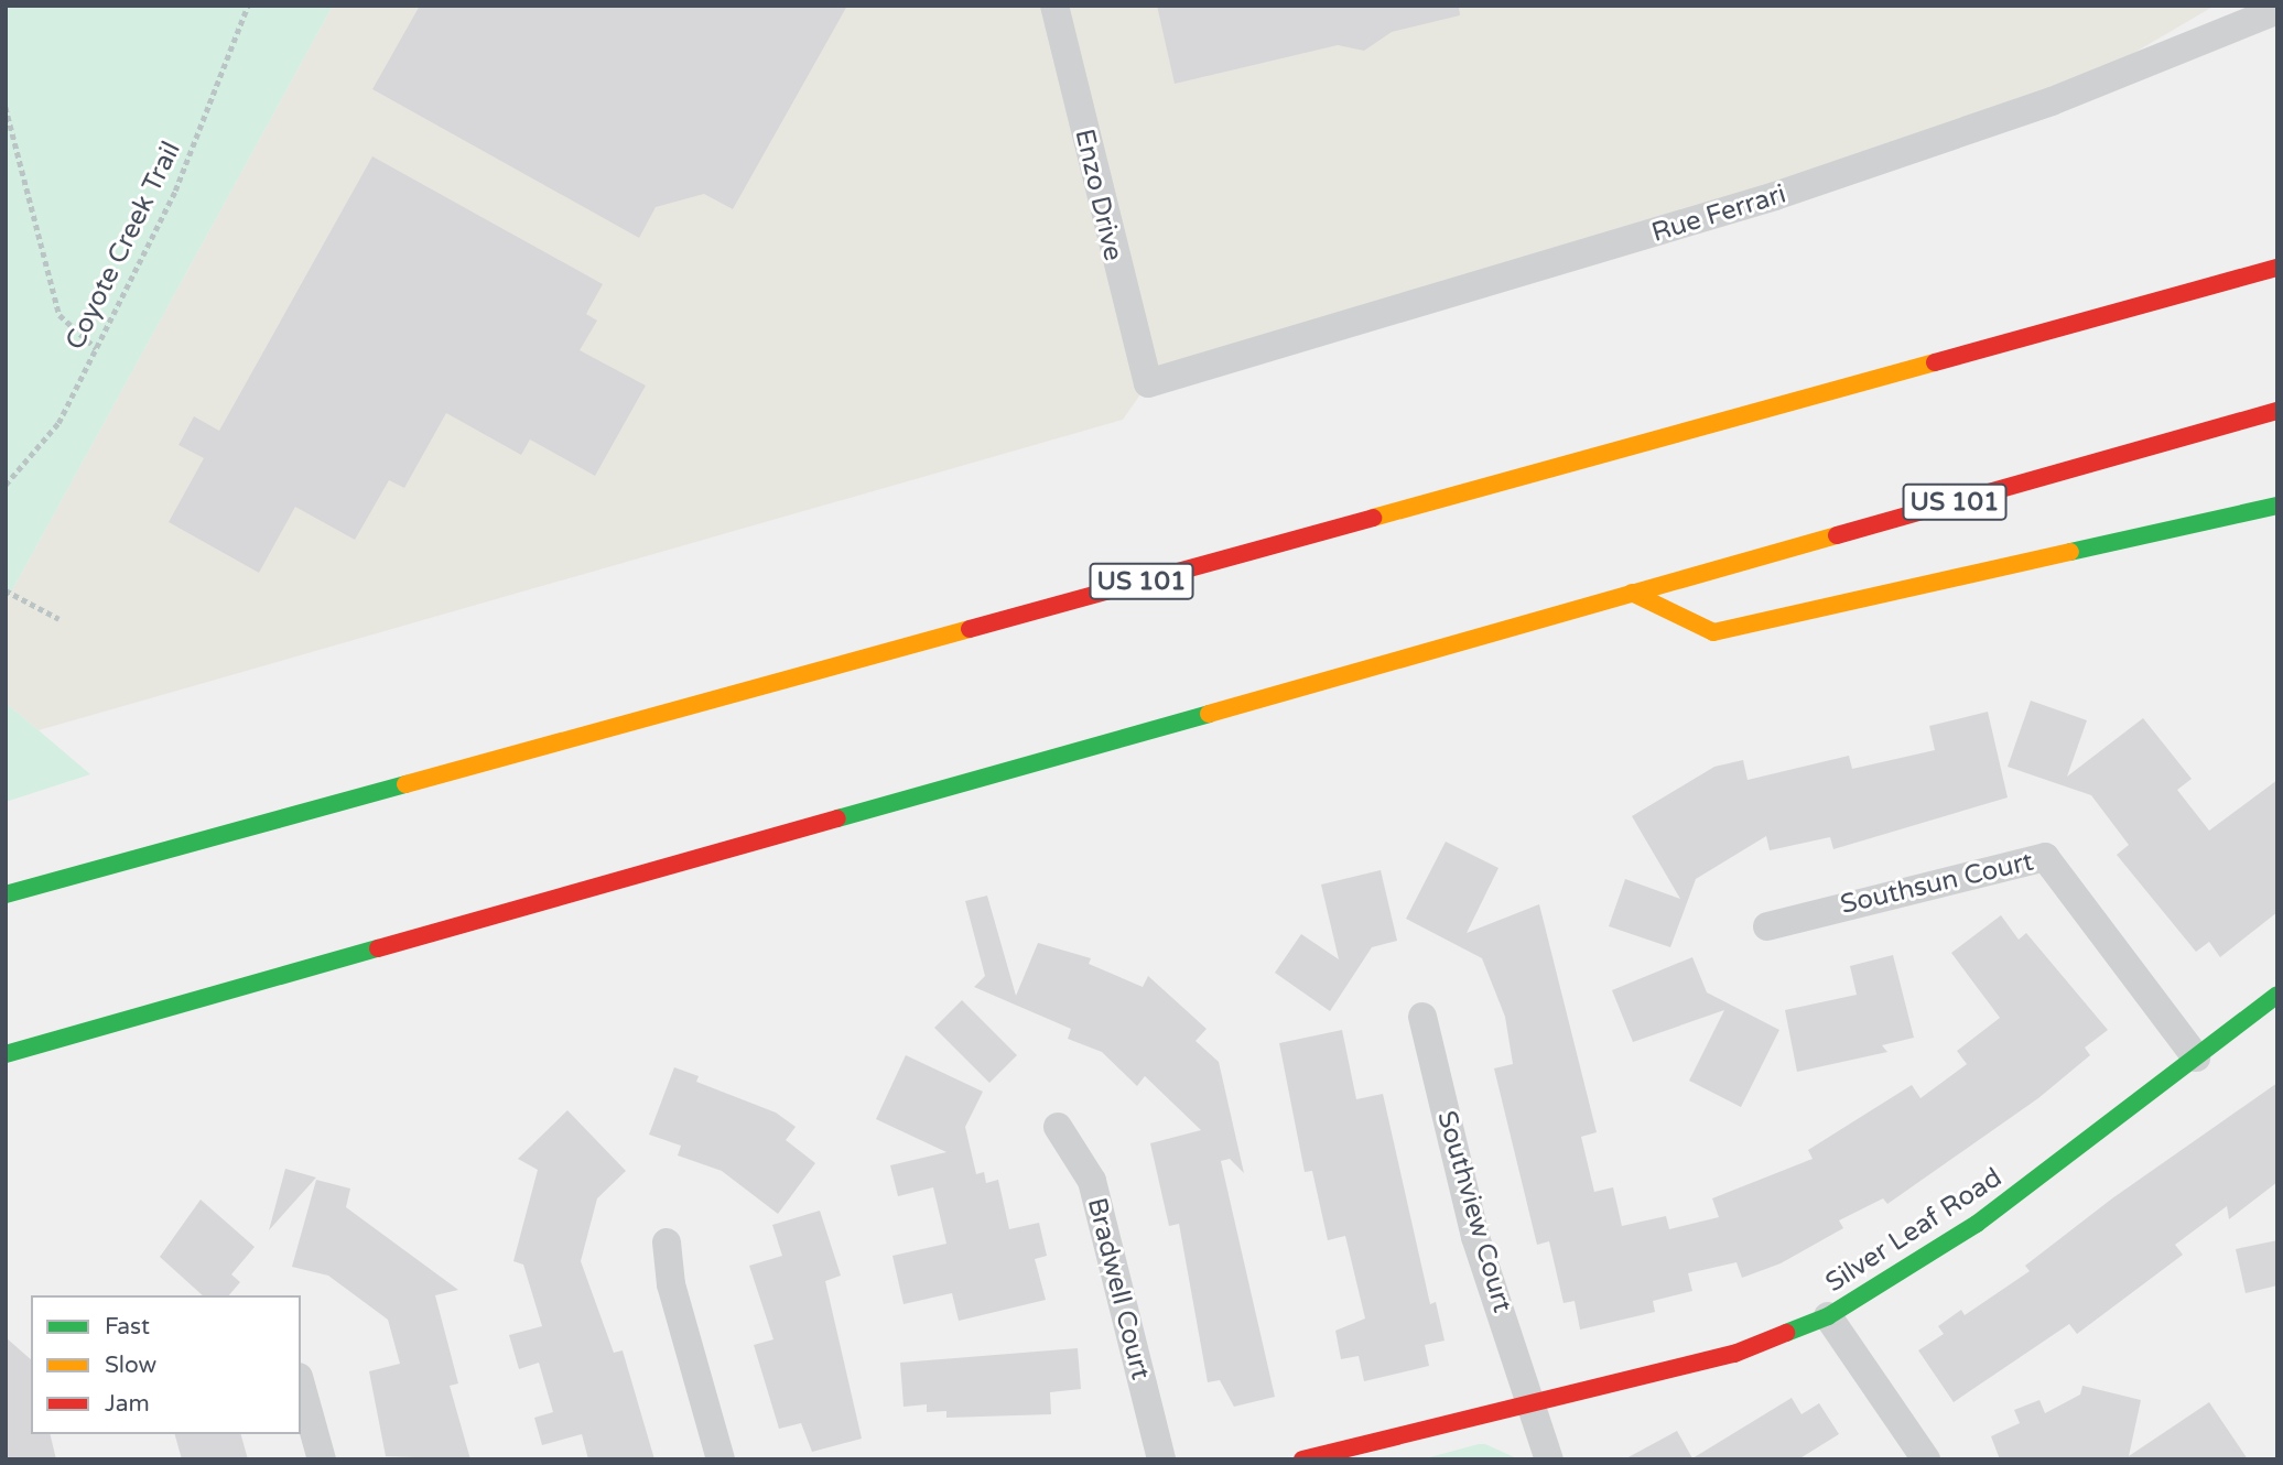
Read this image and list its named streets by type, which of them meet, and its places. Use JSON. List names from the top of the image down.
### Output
{
  "streets": {
    "main road": ["US 101", "Silver Leaf Road"],
    "street": [
      "Enzo Drive",
      "Rue Ferrari",
      "Southsun Court",
      "Southview Court",
      "Bradwell Court"
    ],
    "path": ["Coyote Creek Trail"]
  },
  "crossings": [
    ["Enzo Drive", "Rue Ferrari"],
    ["Southsun Court", "Silver Leaf Road"],
    ["Southview Court", "Silver Leaf Road"]
  ],
  "legend": ["Fast", "Slow", "Jam"]
}
